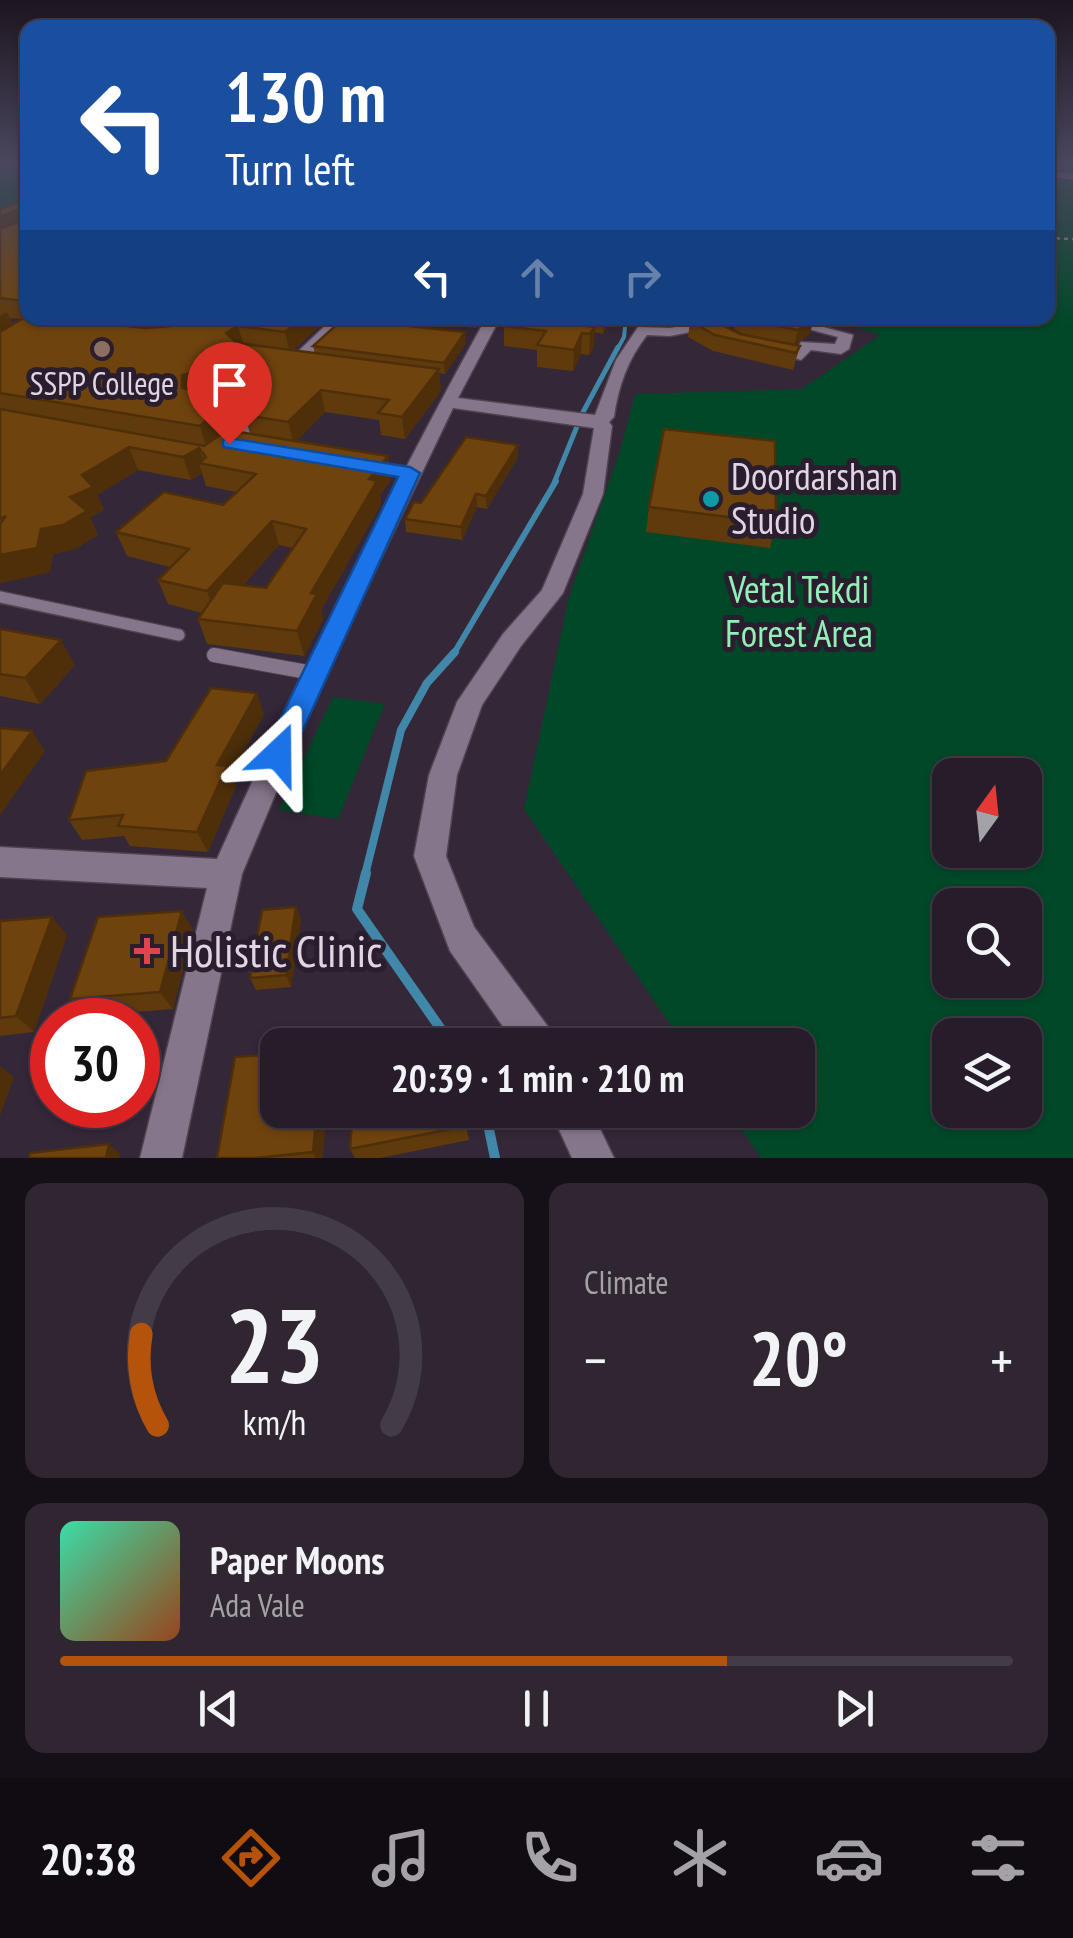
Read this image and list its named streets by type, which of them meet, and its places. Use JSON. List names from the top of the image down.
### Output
{
  "parks": ["Vetal Tekdi Forest Area"],
  "places": {
    "other": ["SSPP College", "Doordarshan Studio"],
    "health": ["Holistic Clinic"]
  },
  "north": "top",
  "page": {
    "turn": ["130 m", "Turn left"],
    "limit": "30",
    "trip": "20:39 · 1 min · 210 m",
    "tile": "Climate",
    "heat": ["−", "20°", "+"],
    "song": ["Paper Moons", "Ada Vale"],
    "tabs": "20:38",
    "gauge": ["23", "km/h"]
  }
}
